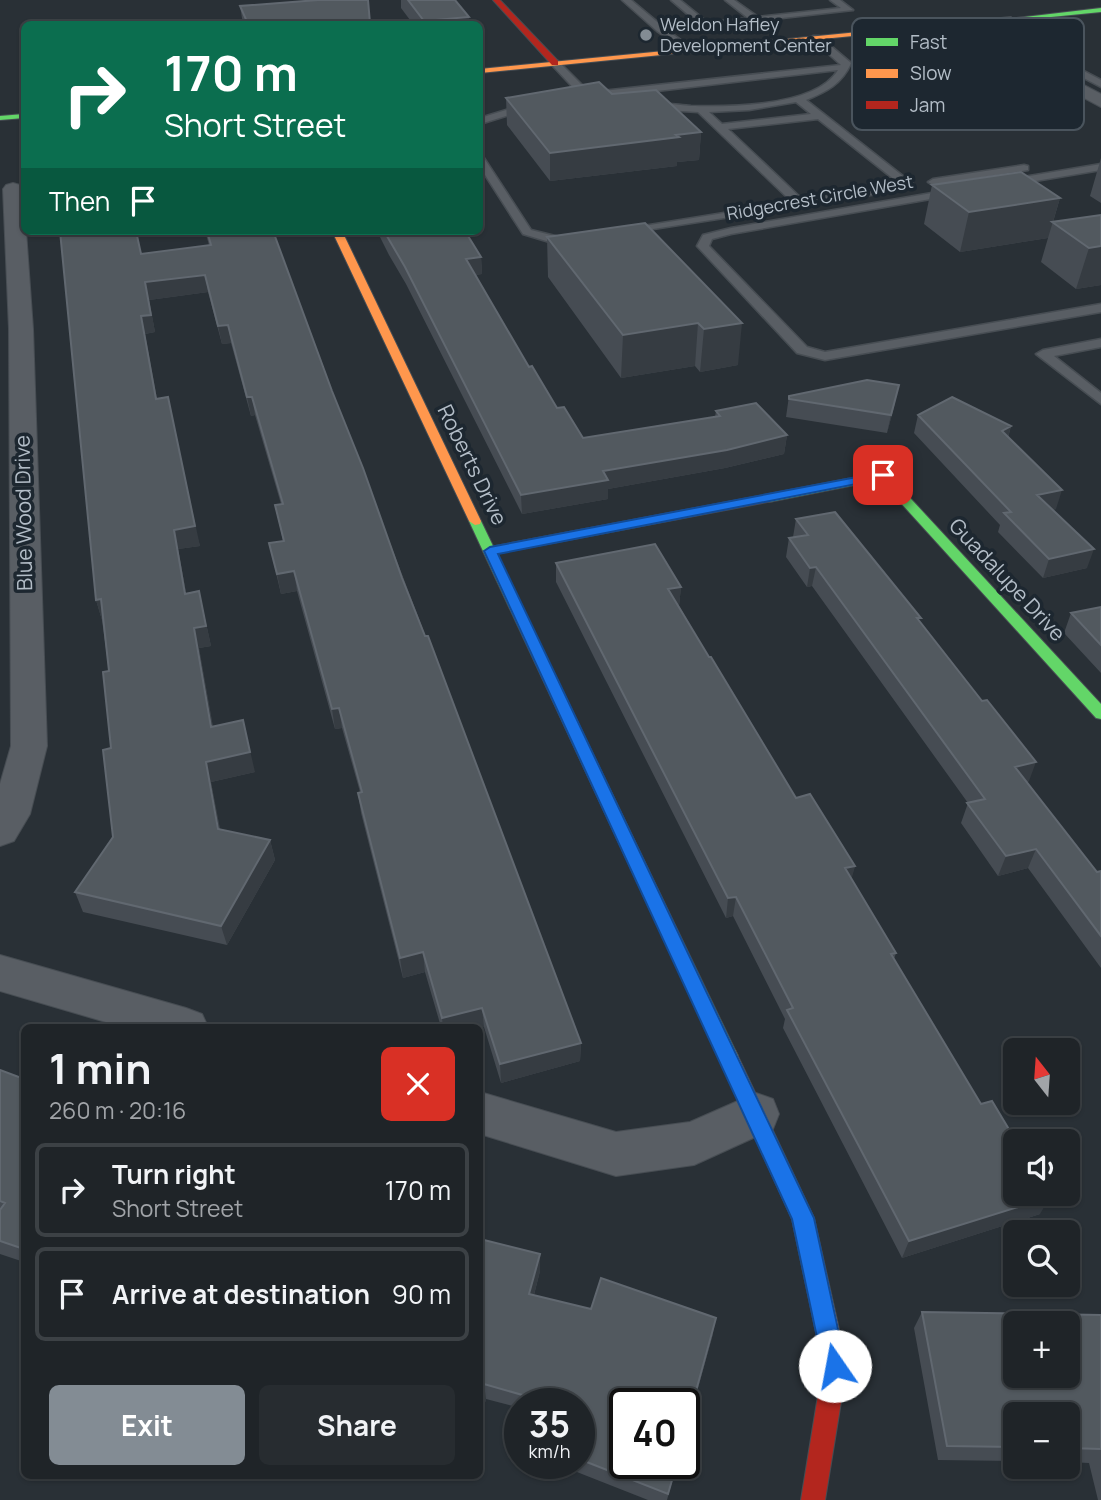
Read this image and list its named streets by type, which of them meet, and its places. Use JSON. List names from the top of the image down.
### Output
{
  "streets": {
    "street": ["Roberts Drive", "Blue Wood Drive", "Guadalupe Drive"],
    "lane": ["Ridgecrest Circle West"]
  },
  "crossings": [
    ["Roberts Drive", "Guadalupe Drive"]
  ],
  "places": ["Weldon Hafley Development Center"],
  "legend": ["Fast", "Slow", "Jam"],
  "north": "top",
  "page": {
    "turn": ["170 m", "Short Street"],
    "then": "Then",
    "heading": ["1 min", "260 m · 20:16"],
    "map_buttons": ["+", "−"],
    "list": [
      {
        "name": "Turn right",
        "note": "Short Street",
        "value": "170 m"
      },
      {
        "name": "Arrive at destination",
        "value": "90 m"
      }
    ],
    "buttons": ["Exit", "Share"],
    "speed": "35 km/h",
    "limit": "40"
  }
}
